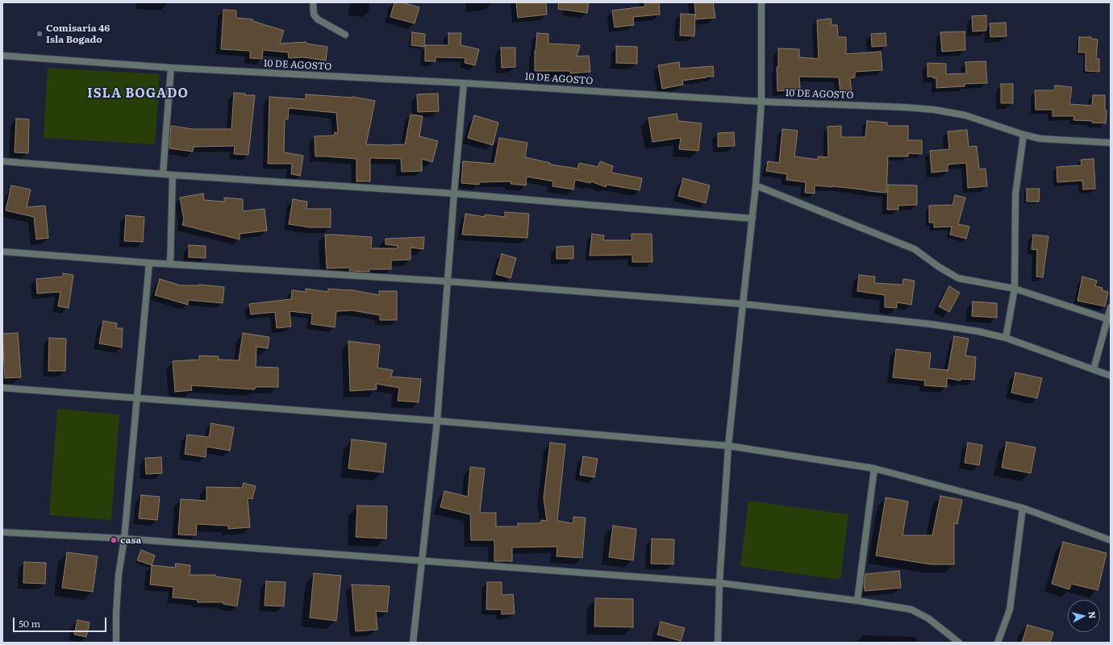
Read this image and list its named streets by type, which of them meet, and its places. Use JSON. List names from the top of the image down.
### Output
{
  "streets": {
    "street": ["10 DE AGOSTO"]
  },
  "districts": ["ISLA BOGADO"],
  "places": ["Comisaría 46 Isla Bogado", "casa"],
  "scale_bar": "50 m",
  "north": "right"
}
